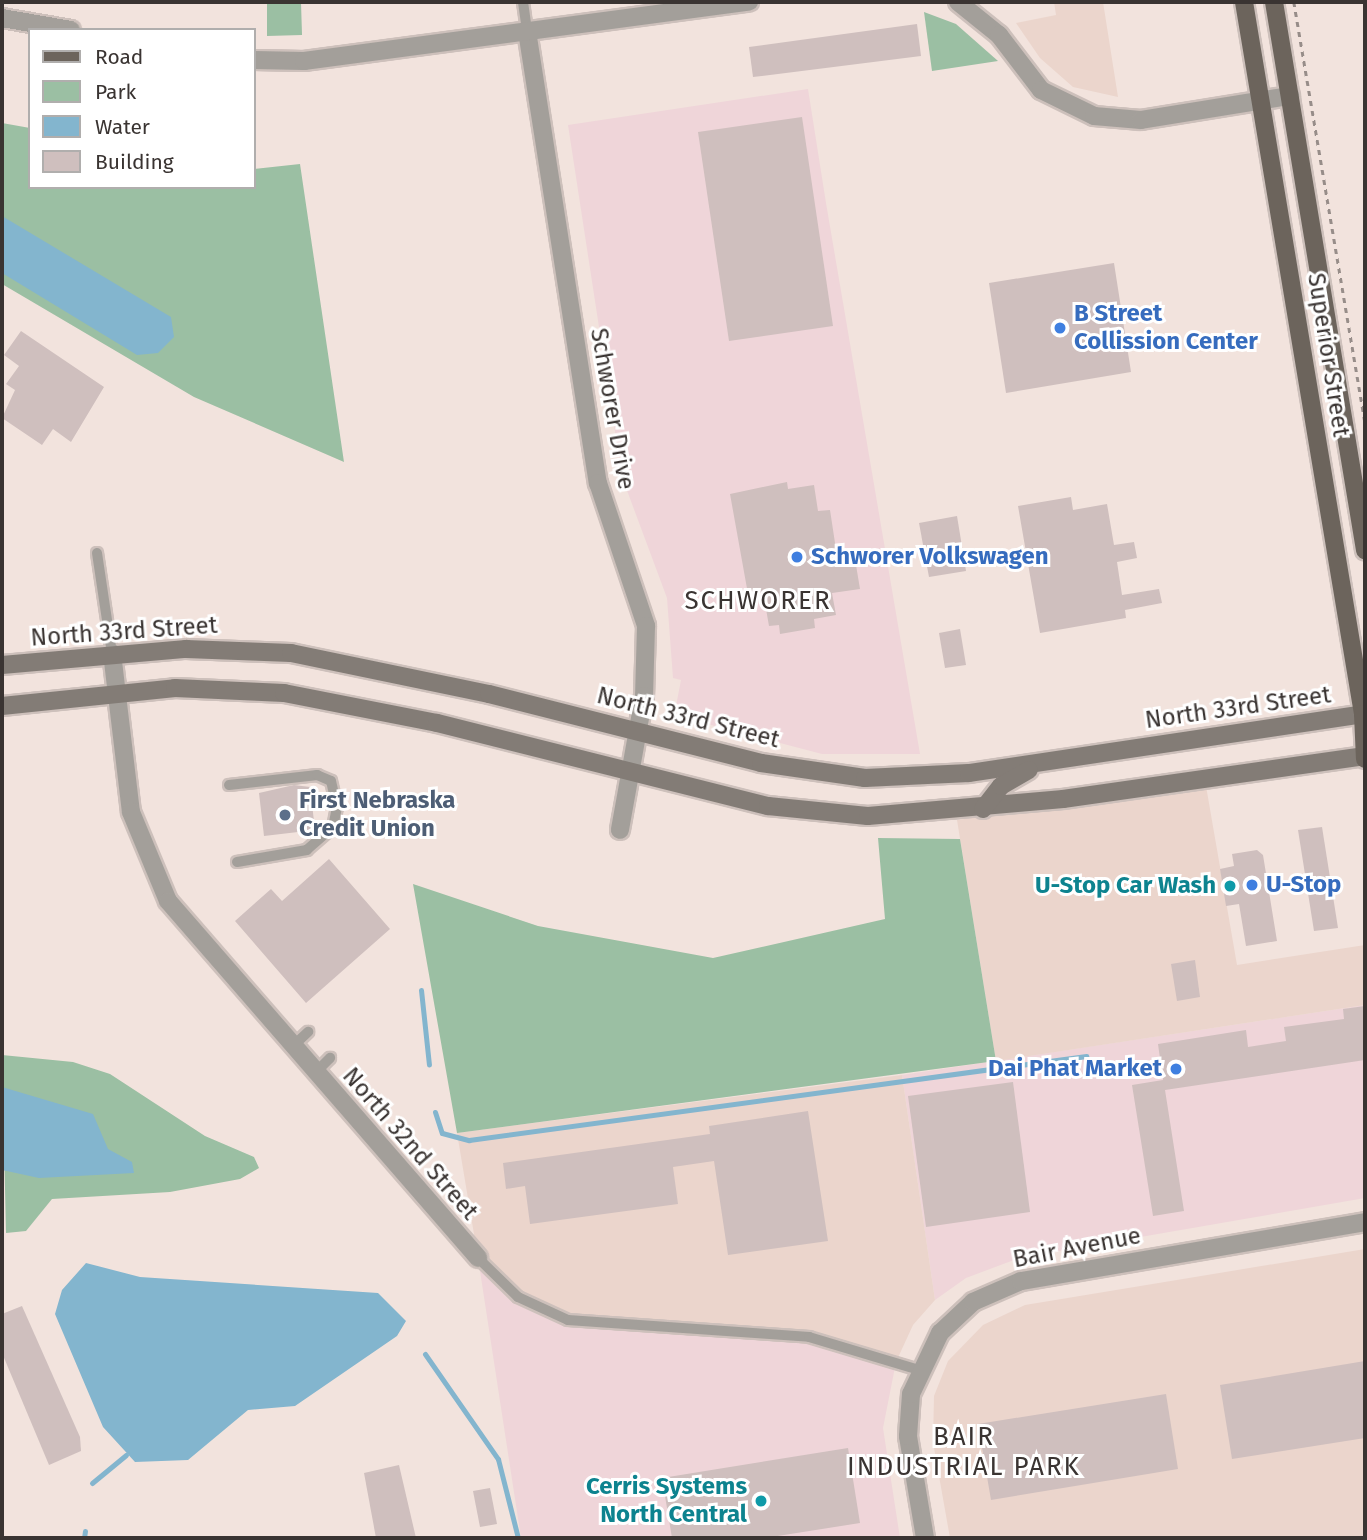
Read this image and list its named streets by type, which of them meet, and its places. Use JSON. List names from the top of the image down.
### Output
{
  "streets": {
    "main road": ["Superior Street", "North 33rd Street"],
    "street": ["Schworer Drive", "North 32nd Street", "Bair Avenue"]
  },
  "crossings": [
    ["Superior Street", "North 33rd Street"],
    ["Schworer Drive", "North 33rd Street"],
    ["North 33rd Street", "North 32nd Street"],
    ["North 32nd Street", "Bair Avenue"]
  ],
  "districts": ["SCHWORER", "BAIR INDUSTRIAL PARK"],
  "places": [
    "B Street Collission Center",
    "Schworer Volkswagen",
    "First Nebraska Credit Union",
    "U-Stop",
    "U-Stop Car Wash",
    "Dai Phat Market",
    "Cerris Systems North Central"
  ],
  "legend": [
    "Road",
    "Park",
    "Water",
    "Building"
  ]
}
